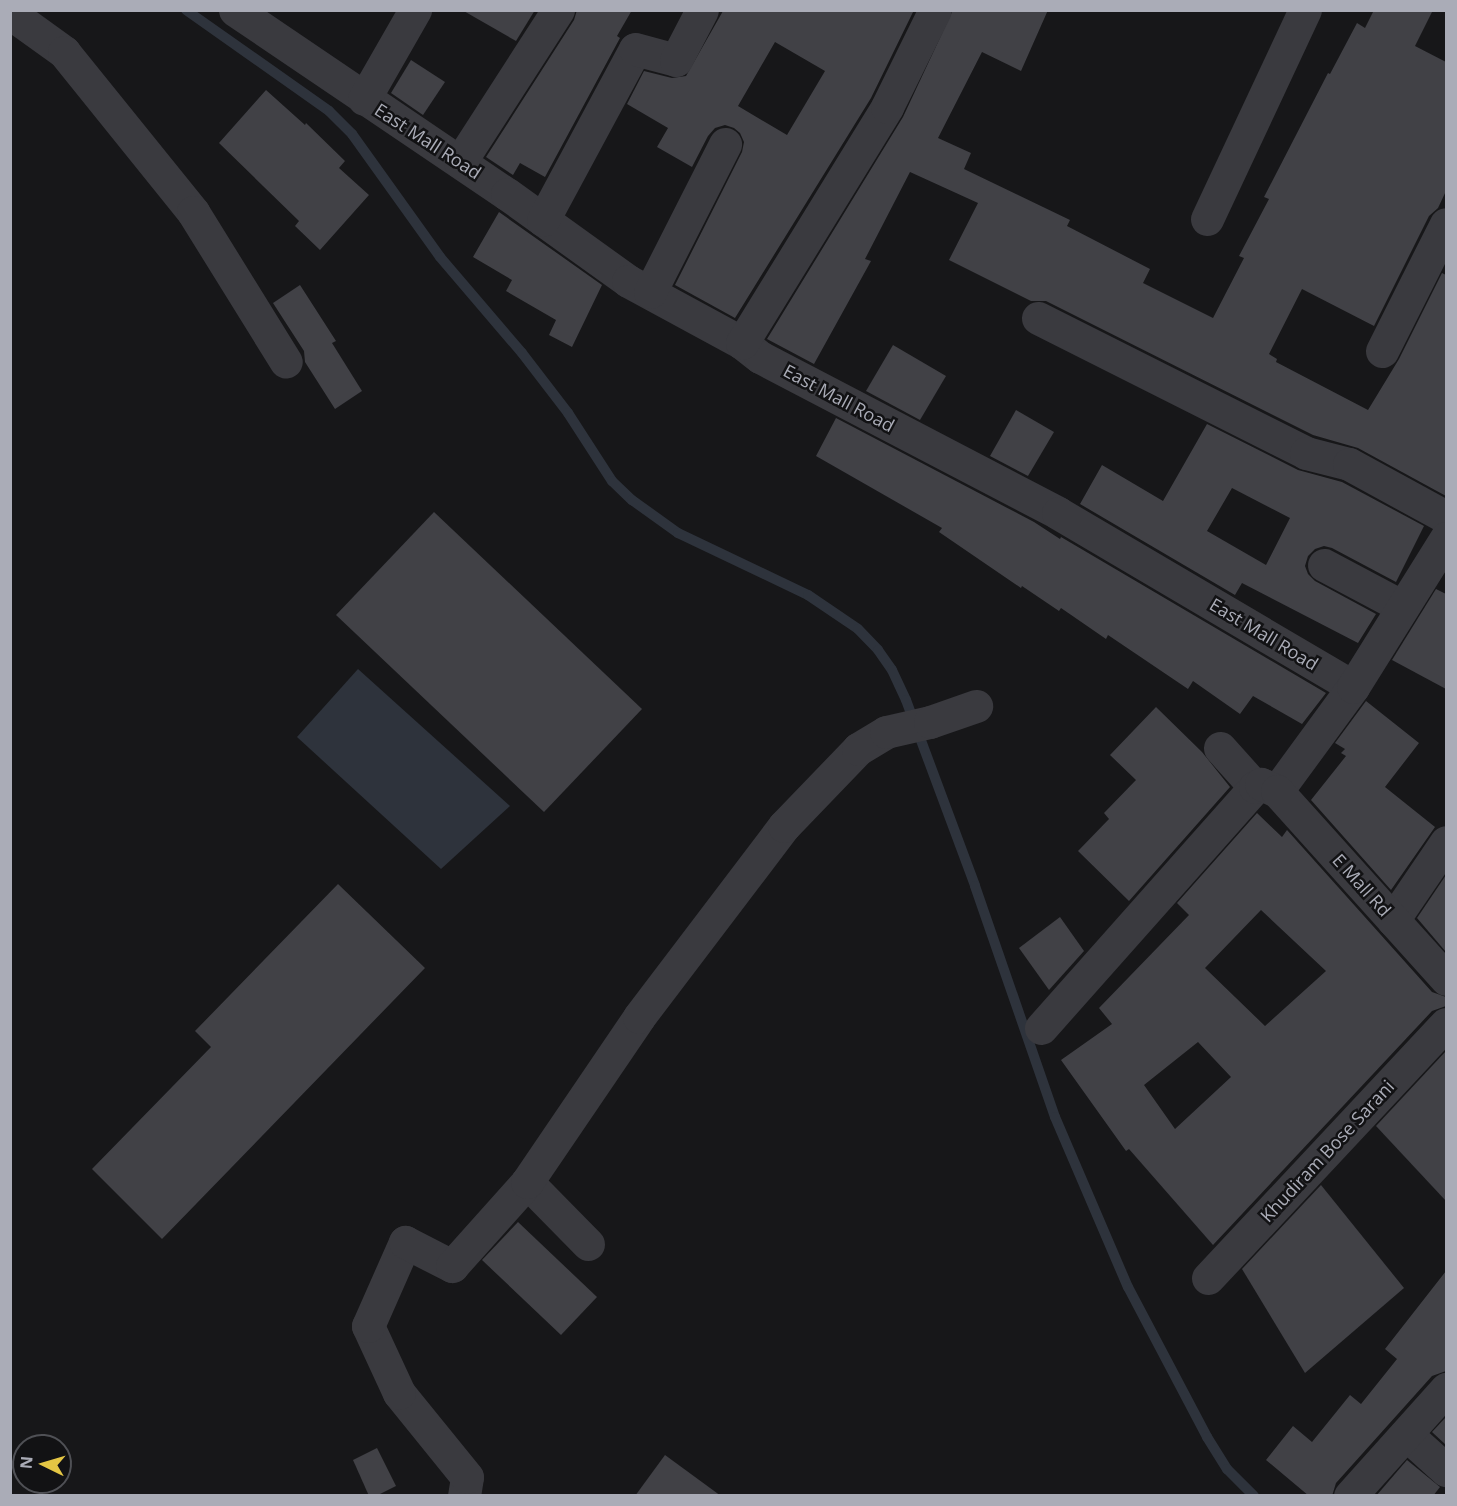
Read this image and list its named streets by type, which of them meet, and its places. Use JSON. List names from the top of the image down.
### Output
{
  "streets": {
    "street": ["East Mall Road", "E Mall Rd", "Khudiram Bose Sarani"]
  },
  "north": "left"
}
